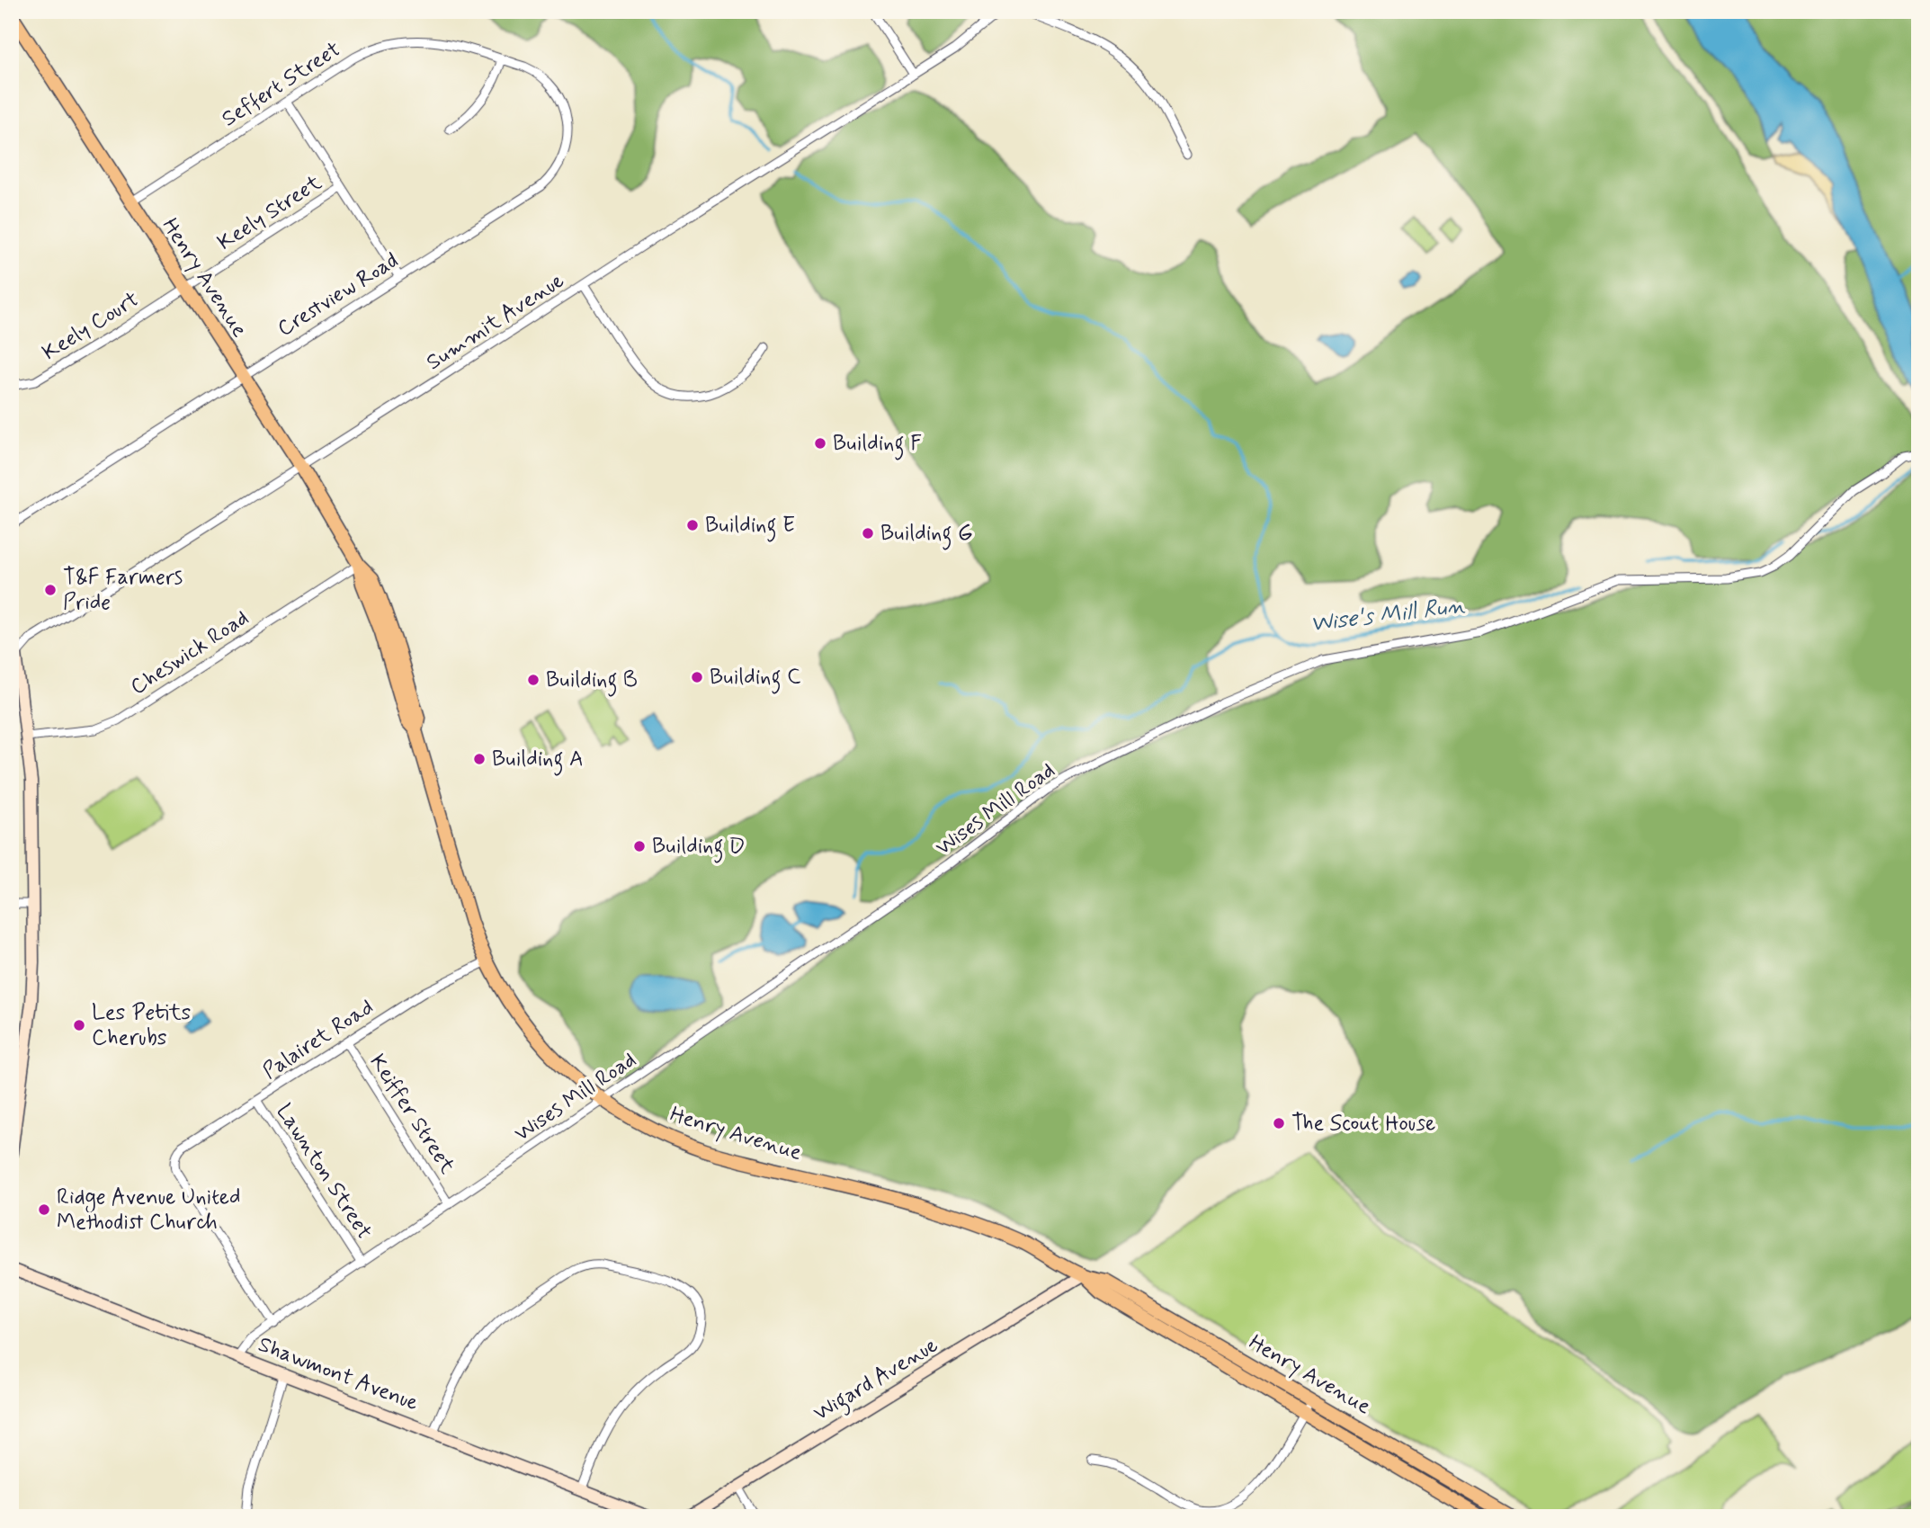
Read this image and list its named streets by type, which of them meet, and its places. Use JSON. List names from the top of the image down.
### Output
{
  "streets": {
    "main road": ["Henry Avenue"],
    "street": [
      "Seffert Street",
      "Keely Street",
      "Crestview Road",
      "Summit Avenue",
      "Keely Court",
      "Cheswick Road",
      "Wises Mill Road",
      "Palairet Road",
      "Keiffer Street",
      "Lawnton Street",
      "Shawmont Avenue",
      "Wigard Avenue"
    ]
  },
  "crossings": [
    ["Seffert Street", "Henry Avenue"],
    ["Seffert Street", "Crestview Road"],
    ["Keely Street", "Henry Avenue"],
    ["Keely Street", "Keely Court"],
    ["Henry Avenue", "Crestview Road"],
    ["Henry Avenue", "Summit Avenue"],
    ["Henry Avenue", "Keely Court"],
    ["Henry Avenue", "Cheswick Road"],
    ["Henry Avenue", "Wises Mill Road"],
    ["Henry Avenue", "Palairet Road"],
    ["Henry Avenue", "Wigard Avenue"],
    ["Wises Mill Road", "Palairet Road"],
    ["Wises Mill Road", "Keiffer Street"],
    ["Wises Mill Road", "Lawnton Street"],
    ["Wises Mill Road", "Shawmont Avenue"],
    ["Palairet Road", "Keiffer Street"],
    ["Palairet Road", "Lawnton Street"]
  ],
  "water": ["Wise's Mill Run"],
  "places": [
    "Building F",
    "Building E",
    "Building G",
    "T&F Farmers Pride",
    "Building C",
    "Building B",
    "Building A",
    "Building D",
    "Les Petits Cherubs",
    "The Scout House",
    "Ridge Avenue United Methodist Church"
  ]
}
